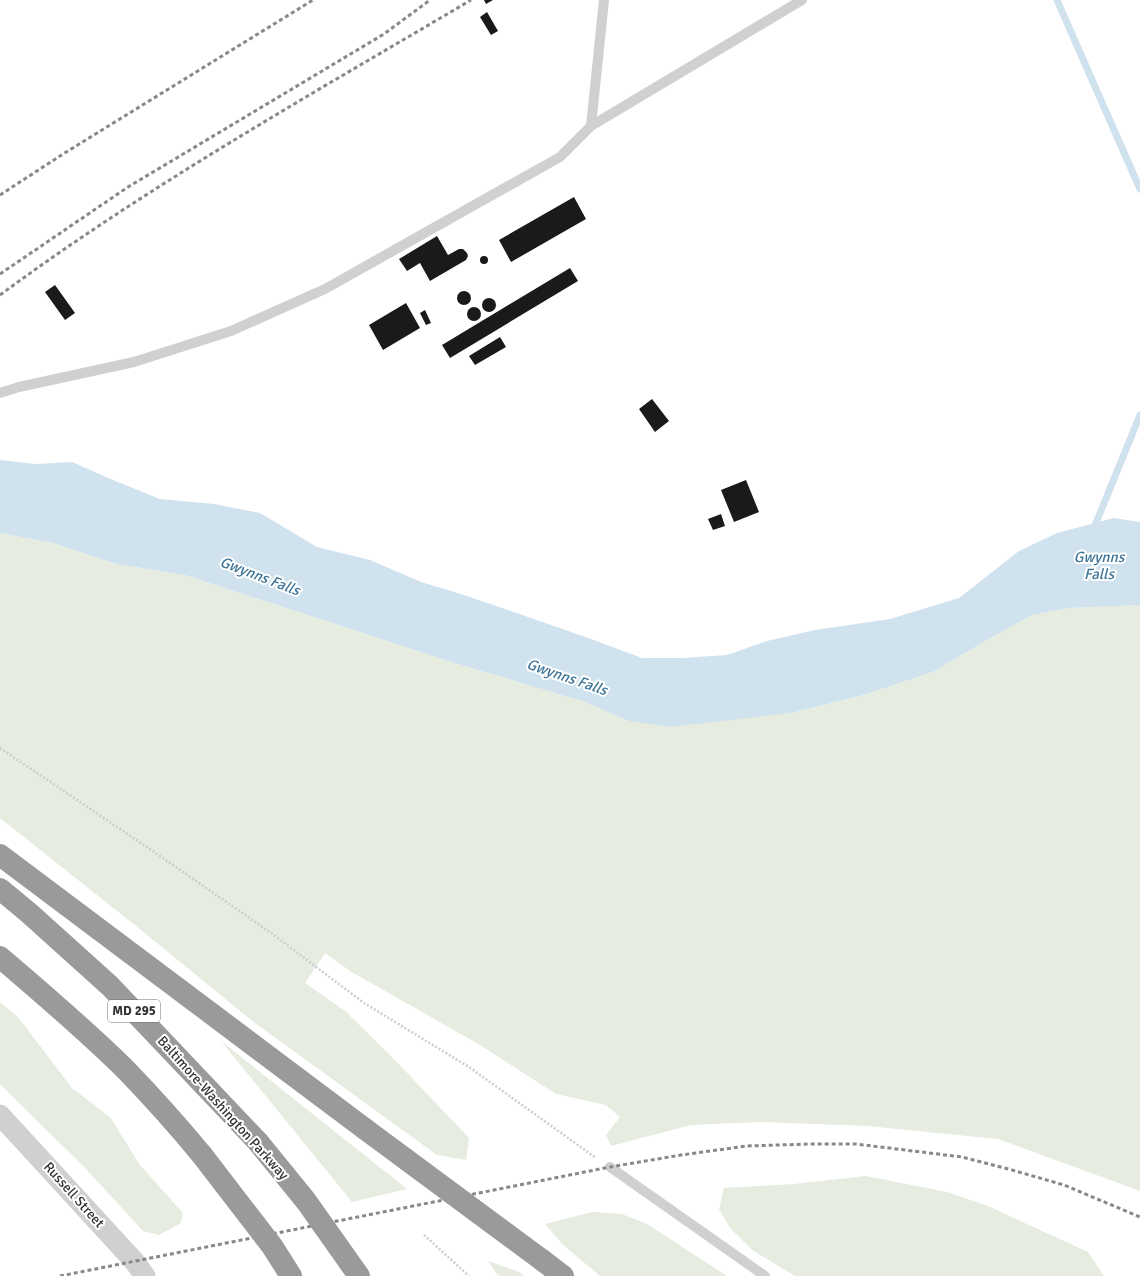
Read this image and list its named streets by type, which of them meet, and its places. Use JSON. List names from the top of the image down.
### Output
{
  "streets": {
    "highway": ["MD 295", "Baltimore-Washington Parkway"],
    "street": ["Russell Street"]
  },
  "water": ["Gwynns Falls"]
}
